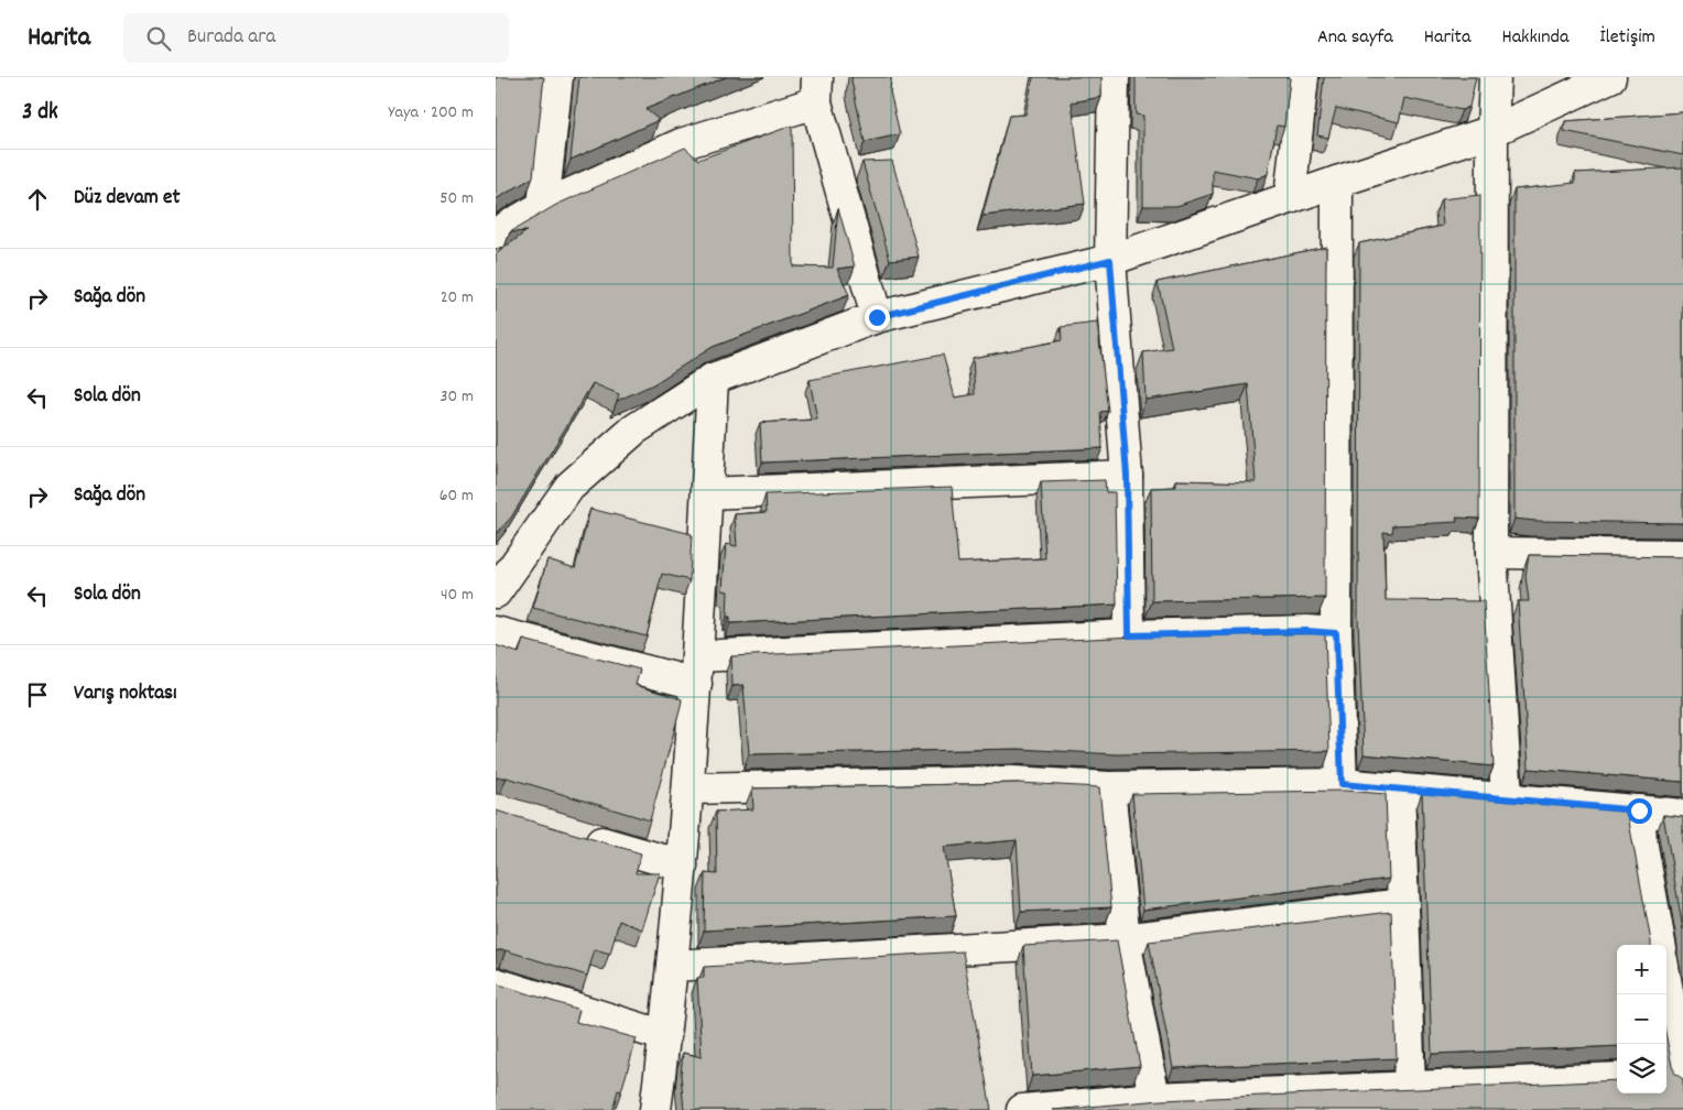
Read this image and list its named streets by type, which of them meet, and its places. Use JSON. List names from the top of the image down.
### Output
{
  "page": {
    "header": "Harita",
    "search": "Burada ara",
    "nav": [
      "Ana sayfa",
      "Harita",
      "Hakkında",
      "İletişim"
    ],
    "heading": ["3 dk", "Yaya · 200 m"],
    "list": [
      ["Düz devam et", "50 m"],
      ["Sağa dön", "20 m"],
      ["Sola dön", "30 m"],
      ["Sağa dön", "60 m"],
      ["Sola dön", "40 m"],
      "Varış noktası"
    ],
    "map_buttons": ["+", "−"]
  }
}
